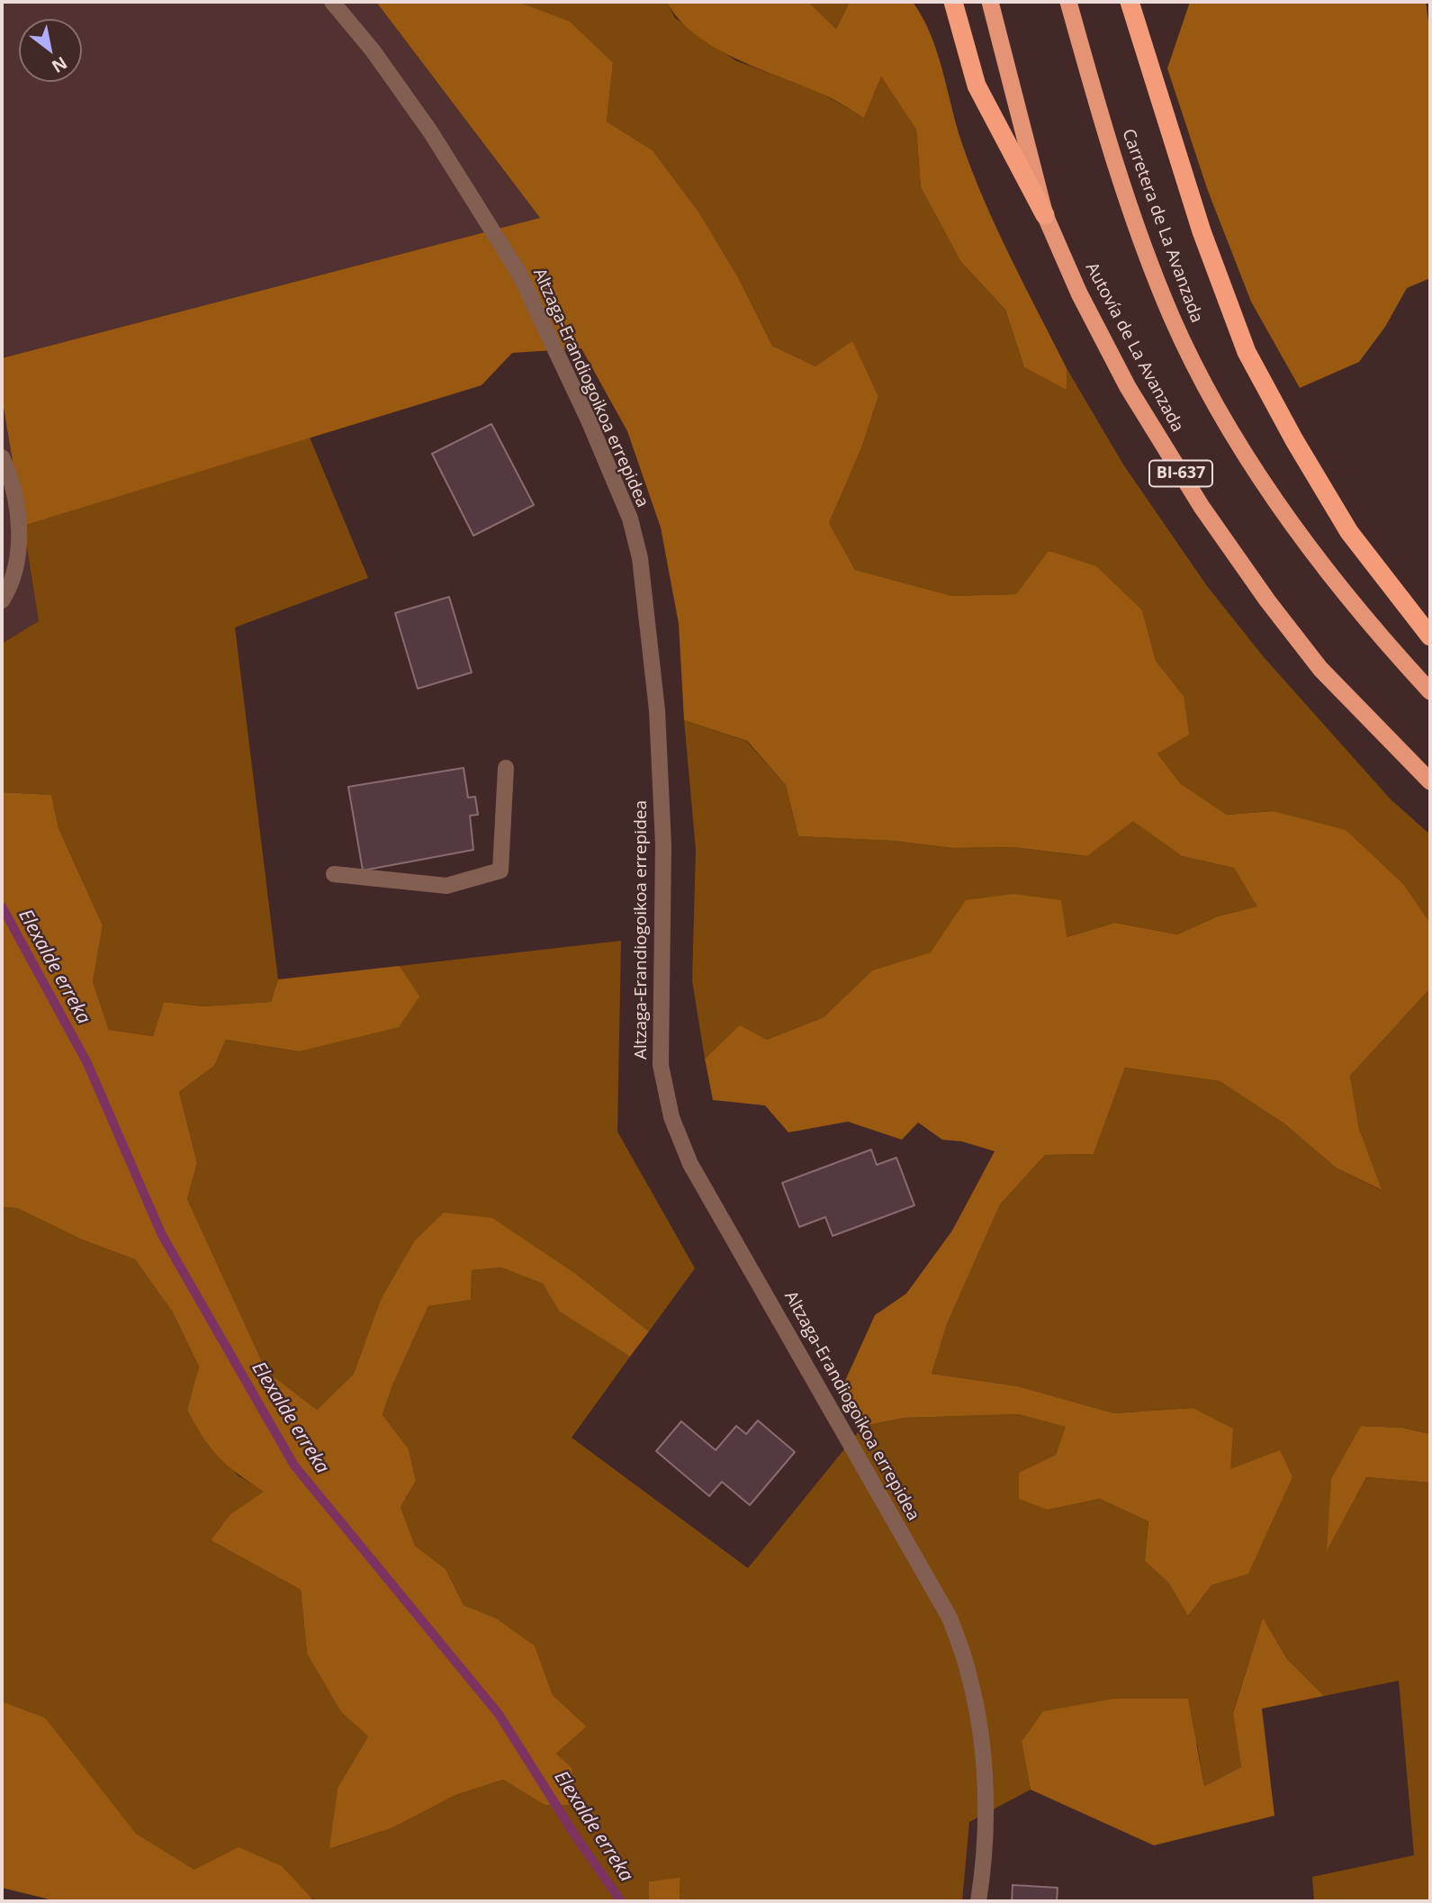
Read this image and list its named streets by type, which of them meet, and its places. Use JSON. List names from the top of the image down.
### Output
{
  "streets": {
    "highway": ["Carretera de La Avanzada", "Autovía de La Avanzada", "BI-637"],
    "street": ["Altzaga-Erandiogoikoa errepidea"]
  },
  "crossings": [
    ["Autovía de La Avanzada", "BI-637"]
  ],
  "water": ["Elexalde erreka"],
  "north": "bottom right"
}
